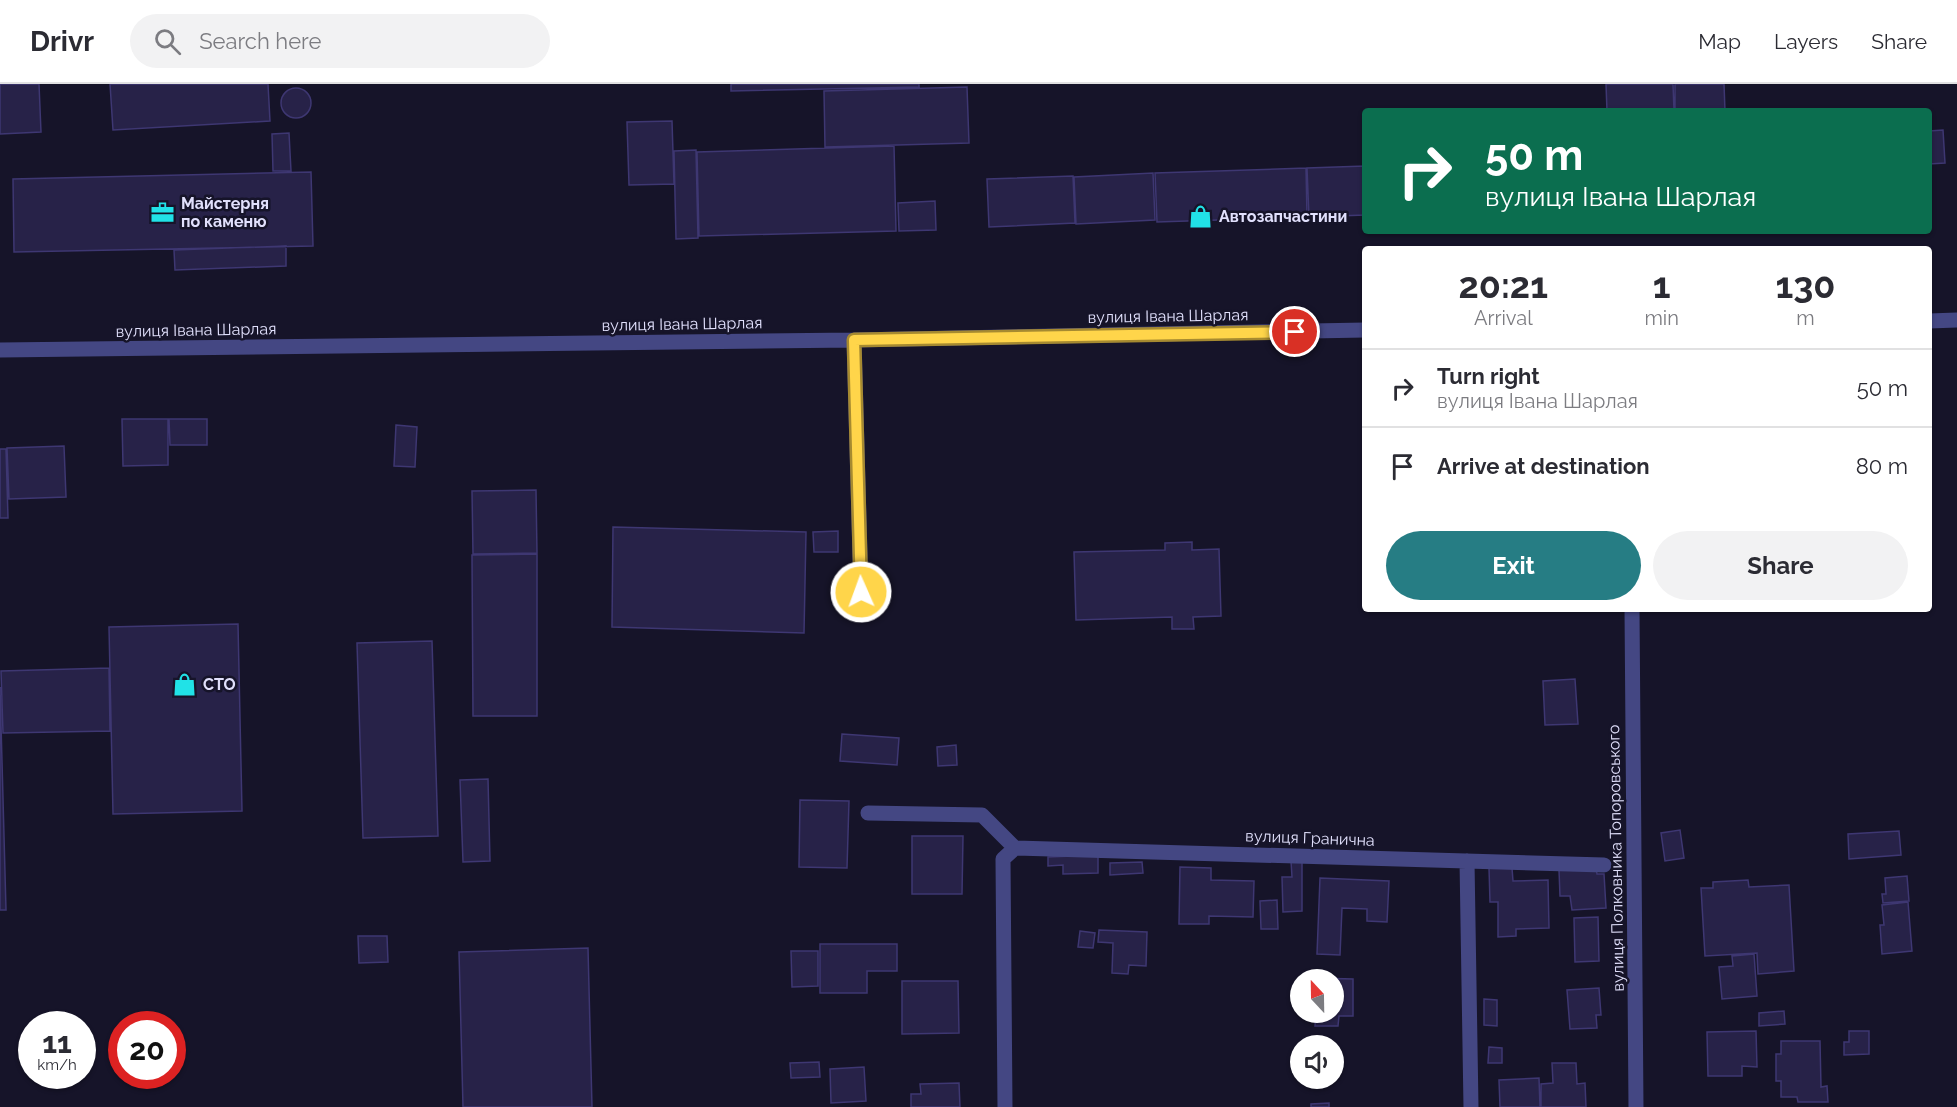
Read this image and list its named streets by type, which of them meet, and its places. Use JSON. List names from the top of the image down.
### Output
{
  "streets": {
    "street": ["вулиця Івана Шарлая", "вулиця Гранична", "вулиця Полковника Топоровського"]
  },
  "places": {
    "office": ["Майстерня по каменю"],
    "shop": ["Автозапчастини", "СТО"]
  },
  "north": "top",
  "page": {
    "header": "Drivr",
    "search": "Search here",
    "nav": ["Map", "Layers", "Share"],
    "turn": ["50 m", "вулиця Івана Шарлая"],
    "eta": [
      "20:21",
      "Arrival",
      "1",
      "min",
      "130",
      "m"
    ],
    "list": [
      {
        "name": "Turn right",
        "note": "вулиця Івана Шарлая",
        "value": "50 m"
      },
      {
        "name": "Arrive at destination",
        "value": "80 m"
      }
    ],
    "buttons": ["Exit", "Share"],
    "speed": "11 km/h",
    "limit": "20"
  }
}
